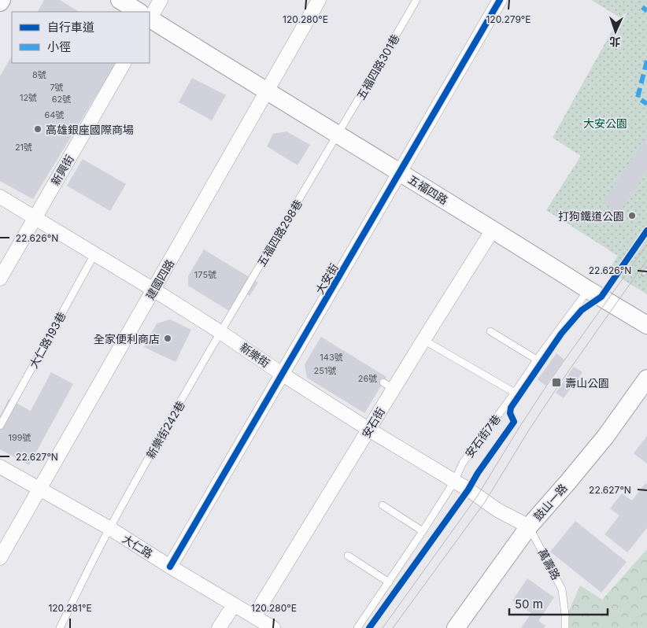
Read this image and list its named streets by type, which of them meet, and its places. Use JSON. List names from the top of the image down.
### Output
{
  "streets": {
    "street": [
      "新興街",
      "五福四路",
      "大安街",
      "建國四路",
      "新樂街",
      "安石街",
      "鼓山一路",
      "大仁路"
    ],
    "lane": [
      "五福四路301巷",
      "五福四路298巷",
      "大仁路193巷",
      "新樂街242巷",
      "安石街7巷",
      "萬壽路"
    ]
  },
  "crossings": [
    ["五福四路301巷", "五福四路"],
    ["五福四路301巷", "五福四路298巷"],
    ["新興街", "新樂街"],
    ["五福四路", "五福四路298巷"],
    ["五福四路", "大安街"],
    ["五福四路", "建國四路"],
    ["五福四路", "安石街"],
    ["五福四路", "安石街7巷"],
    ["五福四路298巷", "新樂街"],
    ["五福四路298巷", "新樂街242巷"],
    ["大安街", "新樂街"],
    ["大安街", "大仁路"],
    ["建國四路", "新樂街"],
    ["建國四路", "大仁路"],
    ["大仁路193巷", "新樂街"],
    ["新樂街", "安石街"],
    ["新樂街", "新樂街242巷"],
    ["新樂街", "安石街7巷"],
    ["新樂街", "鼓山一路"],
    ["新樂街", "萬壽路"],
    ["安石街", "大仁路"],
    ["新樂街242巷", "大仁路"],
    ["鼓山一路", "萬壽路"]
  ],
  "parks": ["大安公園"],
  "places": {
    "other": ["高雄銀座國際商場", "打狗鐵道公園", "全家便利商店"],
    "transit": ["壽山公園"]
  },
  "house_numbers": [
    "8號",
    "7號",
    "12號",
    "62號",
    "64號",
    "21號",
    "175號",
    "143號",
    "251號",
    "26號",
    "199號"
  ],
  "legend": ["自行車道", "小徑"],
  "scale_bar": "50 m",
  "north": "bottom",
  "coordinates": [
    "120.280°E",
    "120.279°E",
    "22.626°N",
    "22.627°N",
    "120.281°E"
  ]
}
